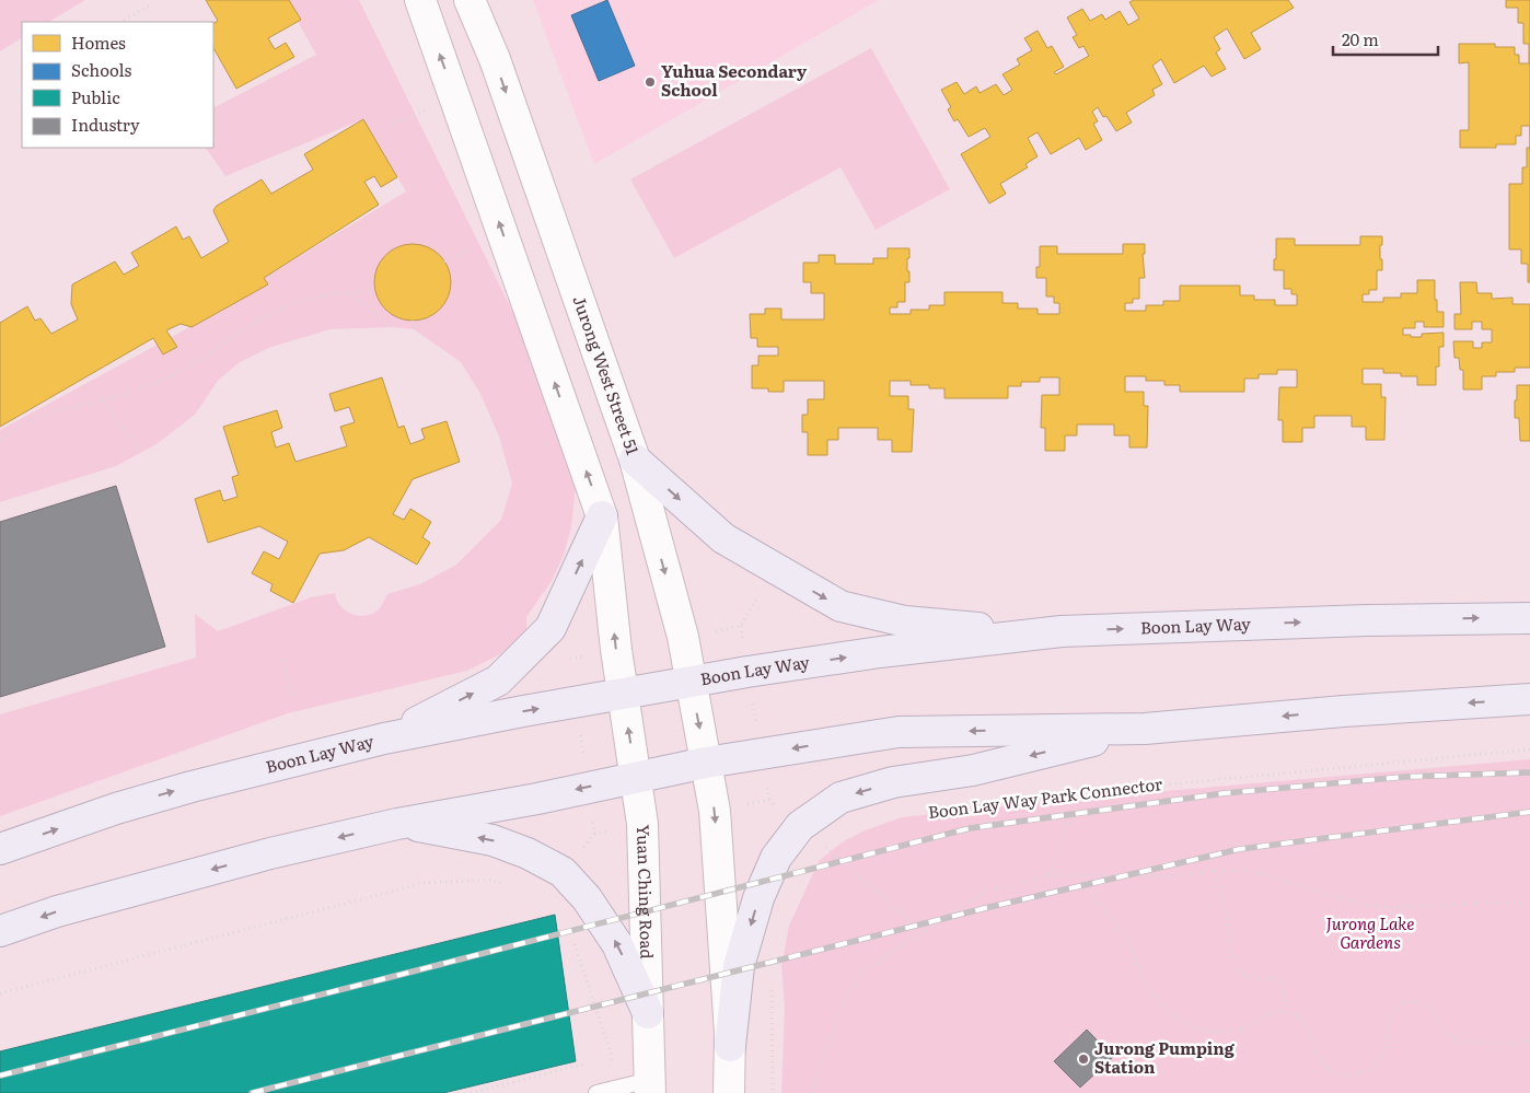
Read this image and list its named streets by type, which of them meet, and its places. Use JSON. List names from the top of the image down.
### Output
{
  "streets": {
    "main road": ["Boon Lay Way"],
    "street": ["Jurong West Street 51", "Yuan Ching Road"],
    "path": ["Boon Lay Way Park Connector"]
  },
  "crossings": [
    ["Jurong West Street 51", "Boon Lay Way"],
    ["Boon Lay Way", "Yuan Ching Road"]
  ],
  "parks": ["Jurong Lake Gardens"],
  "places": ["Yuhua Secondary School", "Jurong Pumping Station"],
  "legend": [
    "Homes",
    "Schools",
    "Public",
    "Industry"
  ],
  "scale_bar": "20 m"
}
